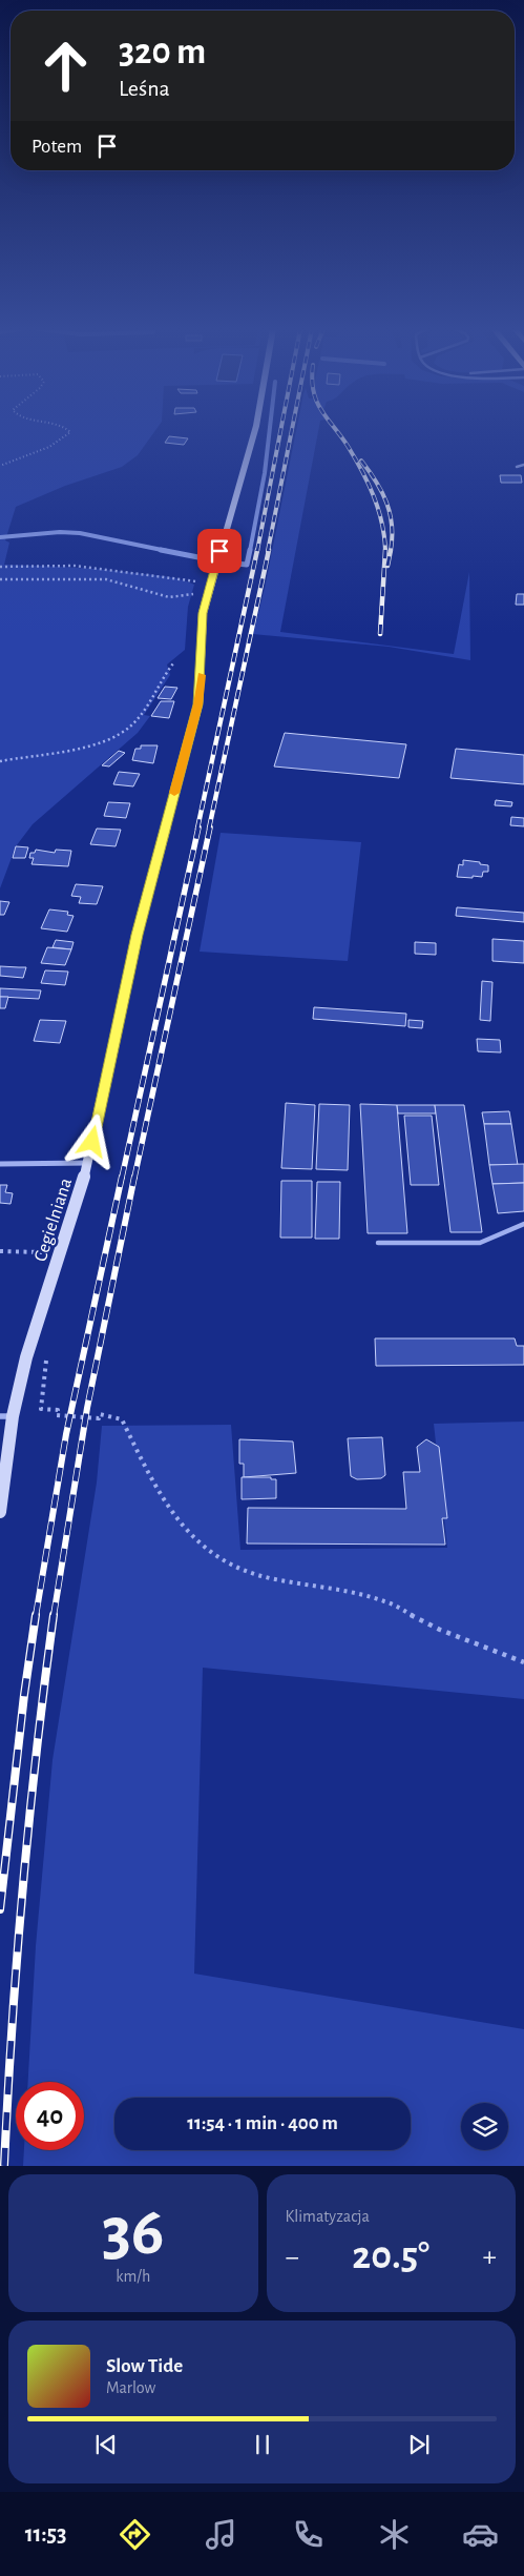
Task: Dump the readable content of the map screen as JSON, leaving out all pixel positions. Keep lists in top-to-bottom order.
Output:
{
  "streets": {
    "street": ["Cegielniana"]
  },
  "page": {
    "turn": ["320 m", "Leśna"],
    "then": "Potem",
    "limit": "40",
    "trip": "11:54 · 1 min · 400 m",
    "tile": [
      ["36", "km/h"],
      "Klimatyzacja"
    ],
    "heat": ["−", "20.5°", "+"],
    "song": ["Slow Tide", "Marlow"],
    "tabs": "11:53"
  }
}
